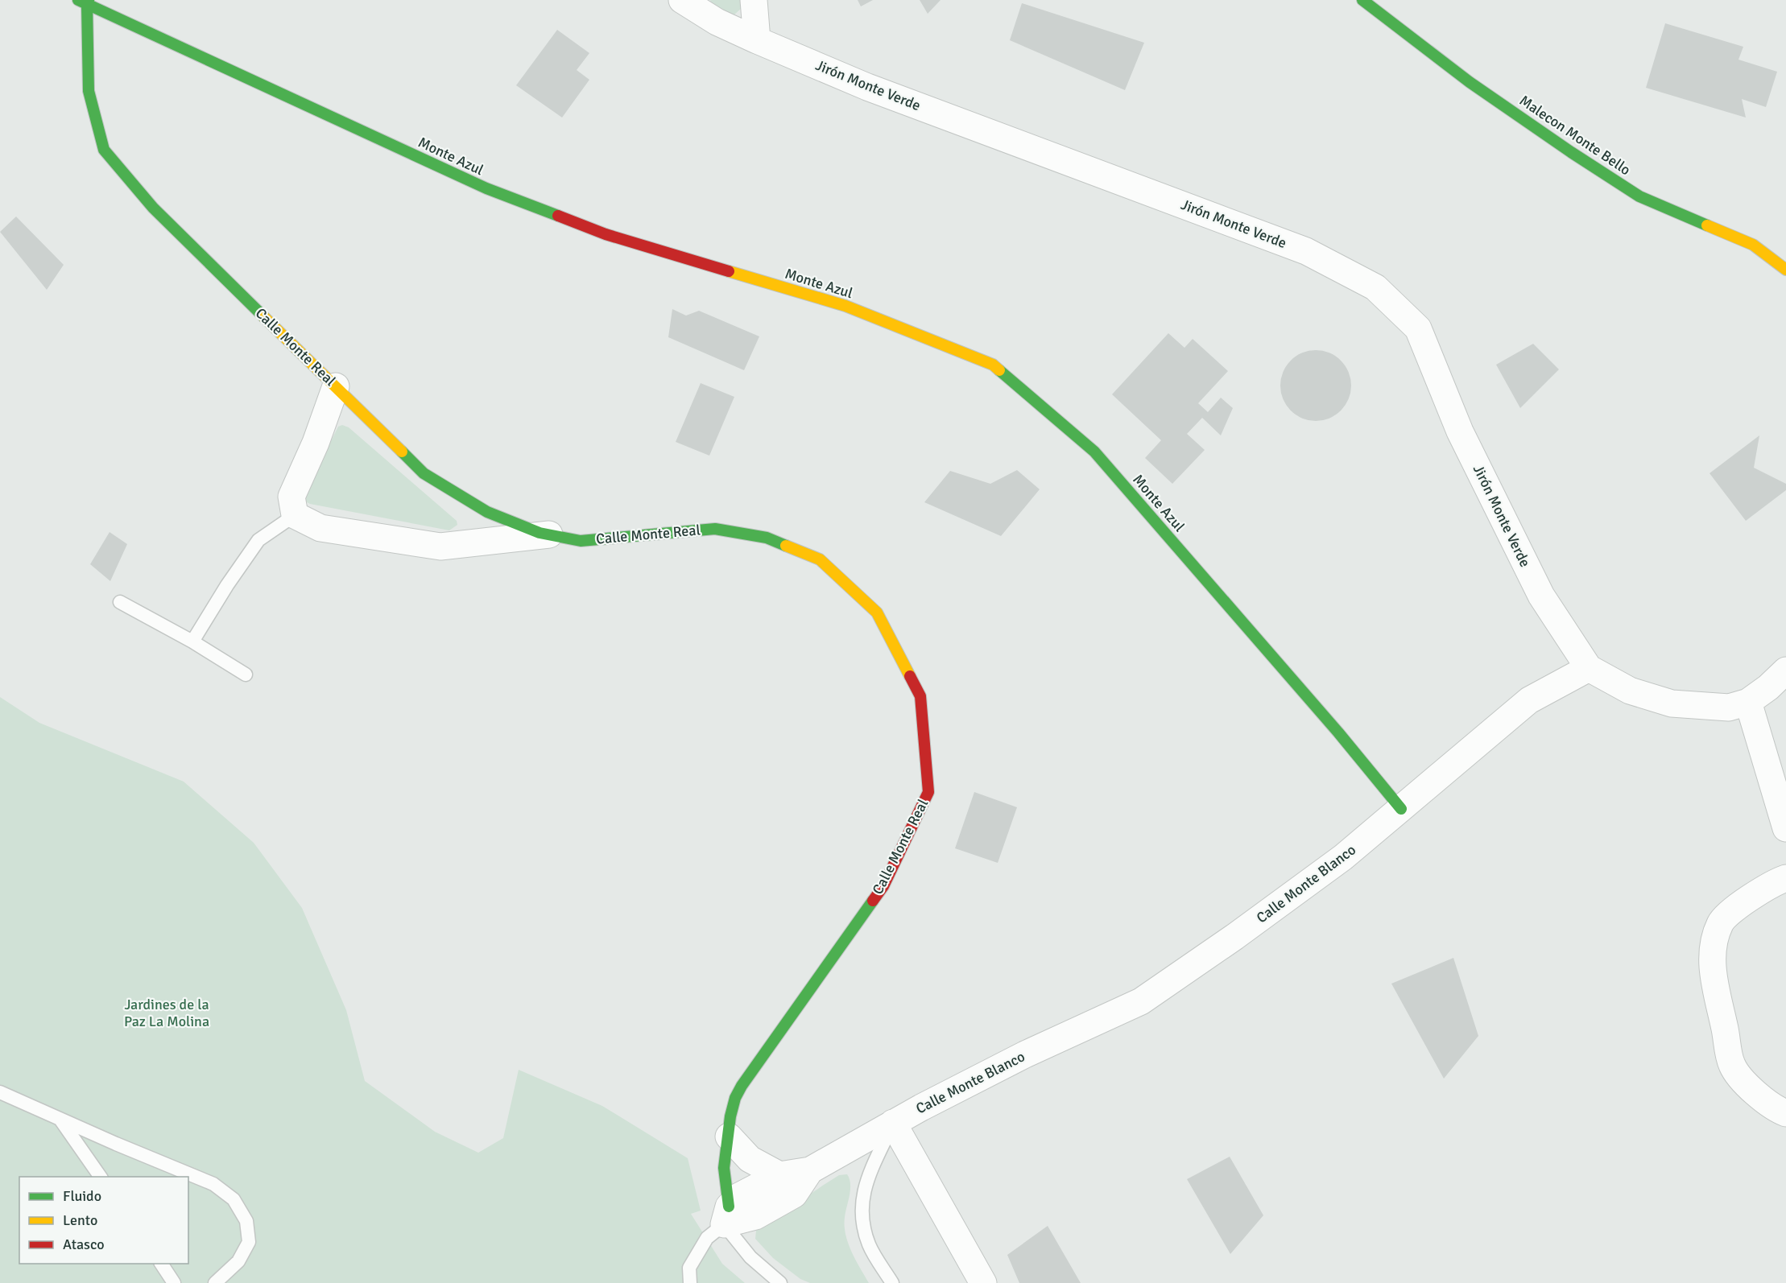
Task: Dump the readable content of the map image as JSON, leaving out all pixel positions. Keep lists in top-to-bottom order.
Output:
{
  "streets": {
    "street": [
      "Jirón Monte Verde",
      "Malecon Monte Bello",
      "Monte Azul",
      "Calle Monte Real",
      "Calle Monte Blanco"
    ]
  },
  "crossings": [
    ["Jirón Monte Verde", "Calle Monte Blanco"],
    ["Monte Azul", "Calle Monte Real"],
    ["Monte Azul", "Calle Monte Blanco"],
    ["Calle Monte Real", "Calle Monte Blanco"]
  ],
  "parks": ["Jardines de la Paz La Molina"],
  "legend": ["Fluido", "Lento", "Atasco"]
}
